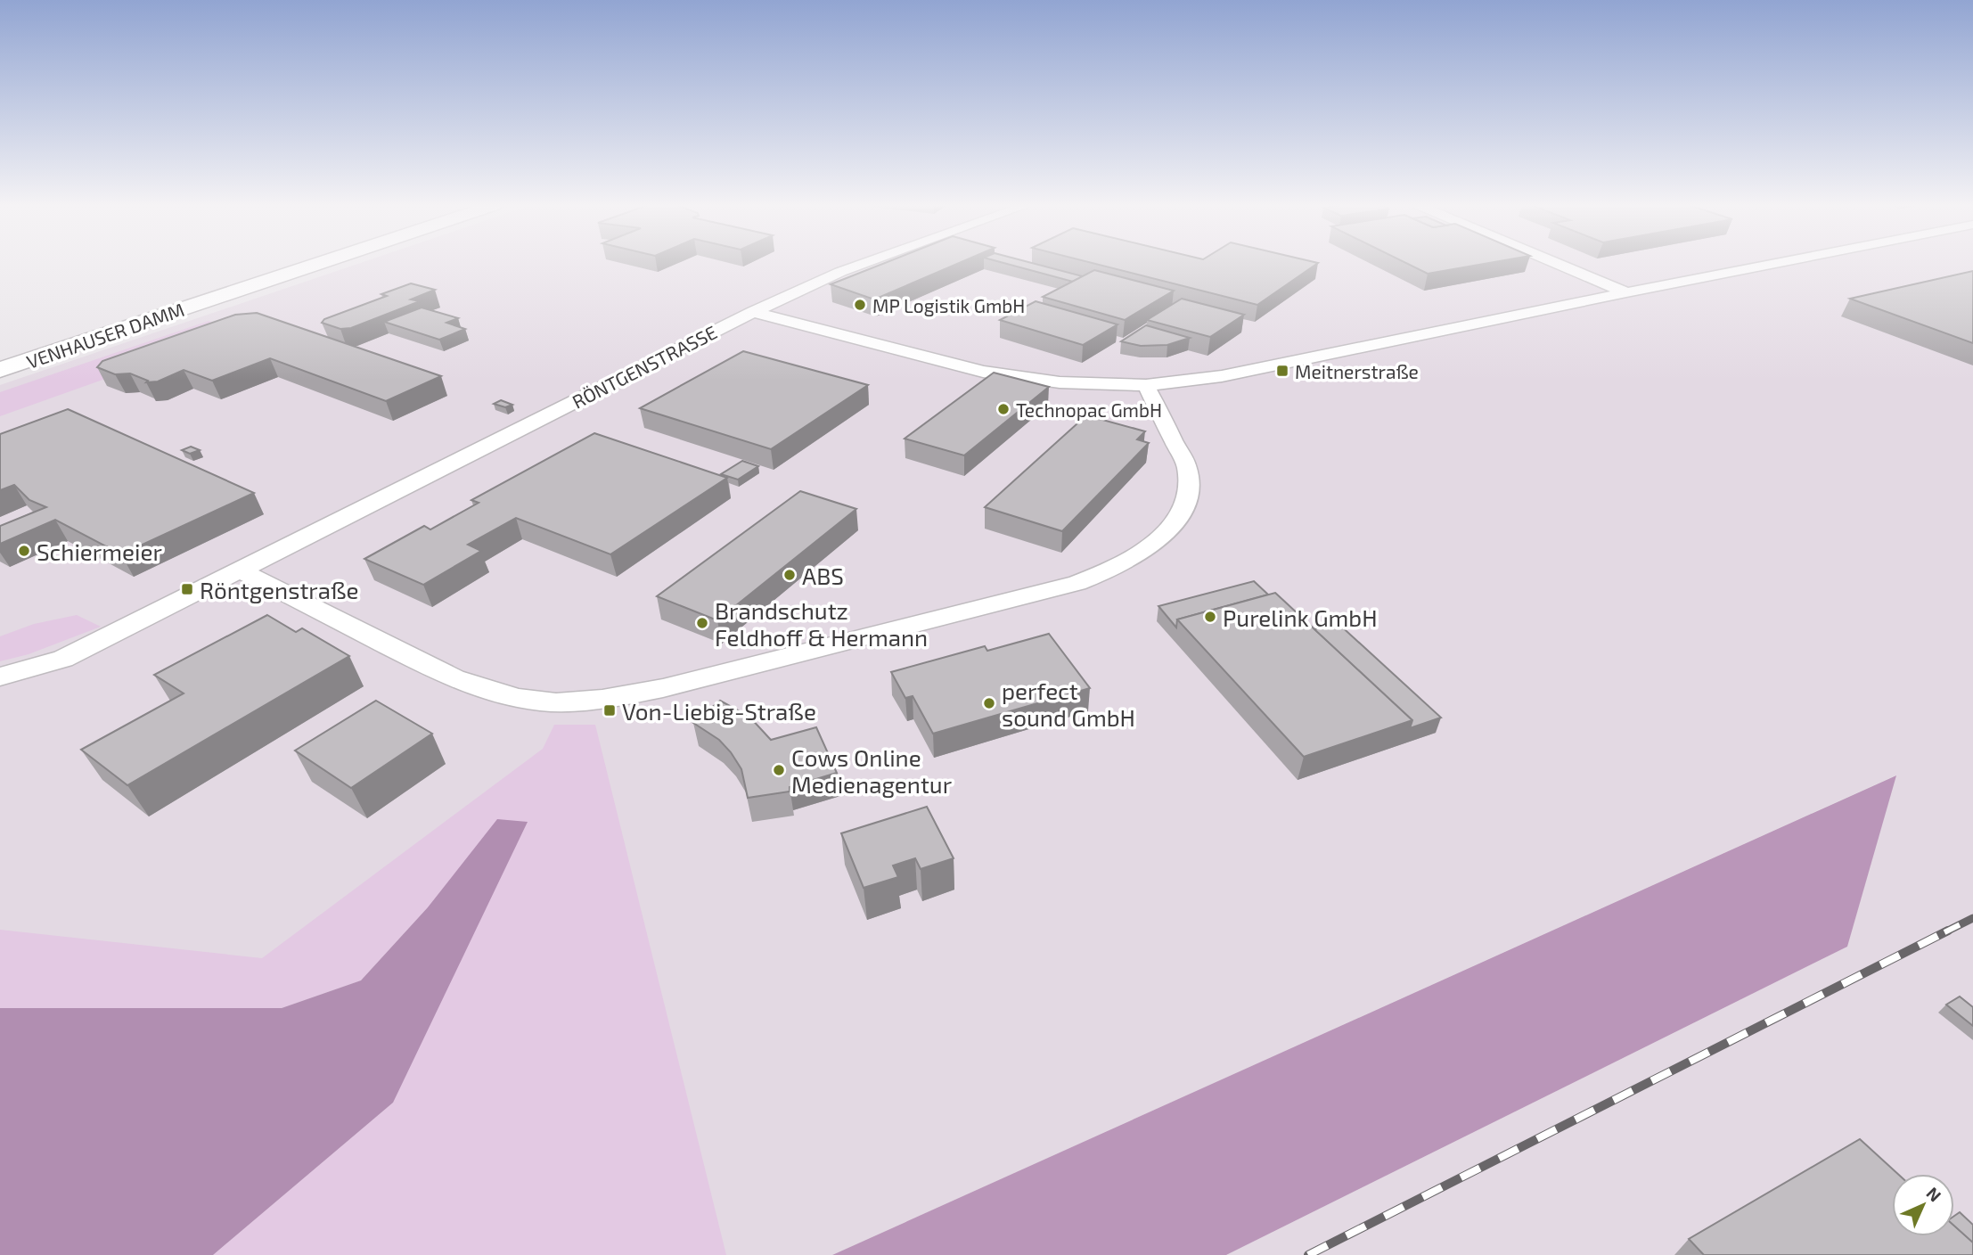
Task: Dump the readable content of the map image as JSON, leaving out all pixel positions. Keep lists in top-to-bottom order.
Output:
{
  "streets": {
    "main road": ["VENHAUSER DAMM"],
    "street": ["RÖNTGENSTRASSE"]
  },
  "places": {
    "other": [
      "MP Logistik GmbH",
      "Technopac GmbH",
      "Schiermeier",
      "ABS",
      "Purelink GmbH",
      "Brandschutz Feldhoff & Hermann",
      "perfect sound GmbH",
      "Cows Online Medienagentur"
    ],
    "transit": ["Meitnerstraße", "Röntgenstraße", "Von-Liebig-Straße"]
  },
  "north": "top right"
}
